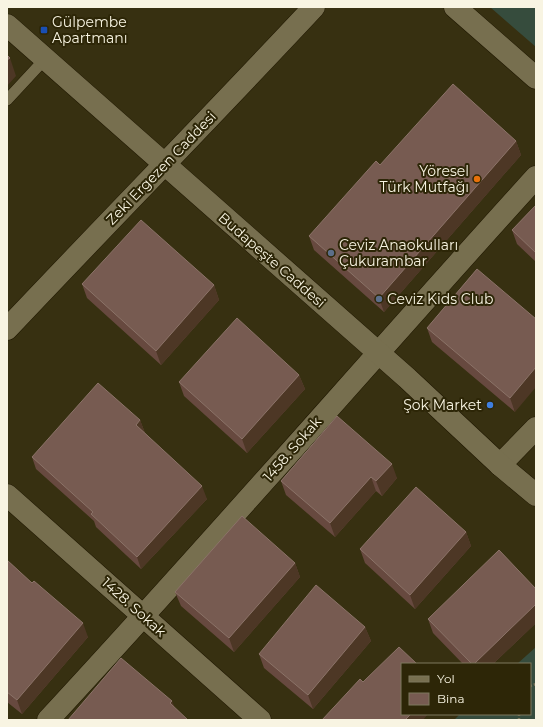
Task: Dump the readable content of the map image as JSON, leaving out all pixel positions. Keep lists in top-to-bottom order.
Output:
{
  "streets": {
    "street": [
      "Zeki Ergezen Caddesi",
      "Budapeşte Caddesi",
      "1458. Sokak",
      "1428. Sokak"
    ]
  },
  "crossings": [
    ["Zeki Ergezen Caddesi", "Budapeşte Caddesi"],
    ["Budapeşte Caddesi", "1458. Sokak"],
    ["1458. Sokak", "1428. Sokak"]
  ],
  "places": {
    "transit": ["Gülpembe Apartmanı"],
    "other": [
      "Yöresel Türk Mutfağı",
      "Ceviz Anaokulları Çukurambar",
      "Ceviz Kids Club",
      "Şok Market"
    ]
  },
  "legend": ["Yol", "Bina"]
}
